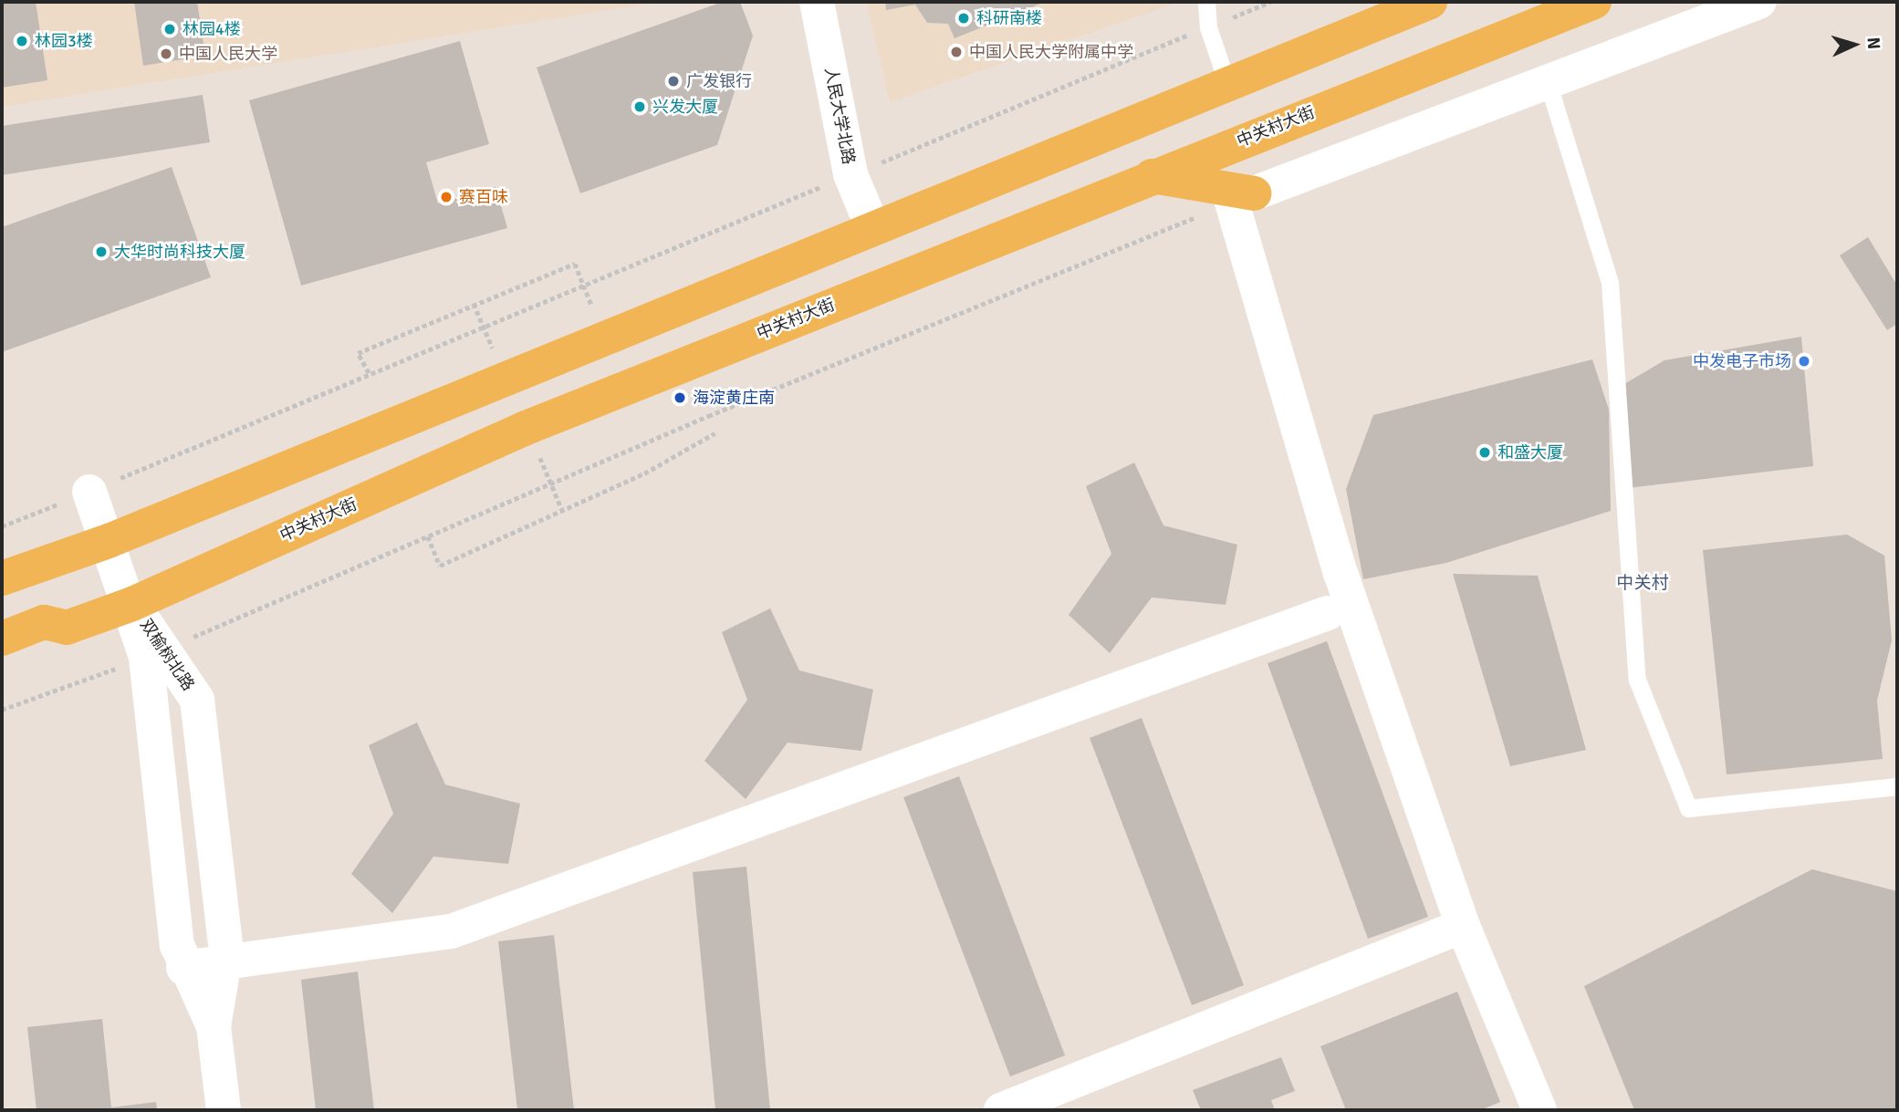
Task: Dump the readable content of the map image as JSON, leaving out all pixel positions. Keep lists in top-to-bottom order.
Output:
{
  "streets": {
    "main road": ["中关村大街"],
    "street": ["人民大学北路", "双榆树北路"]
  },
  "crossings": [
    ["中关村大街", "双榆树北路"]
  ],
  "districts": ["中关村"],
  "places": [
    "科研南楼",
    "林园4楼",
    "林园3楼",
    "中国人民大学附属中学",
    "中国人民大学",
    "广发银行",
    "兴发大厦",
    "赛百味",
    "大华时尚科技大厦",
    "中发电子市场",
    "海淀黄庄南",
    "和盛大厦"
  ],
  "north": "right"
}
